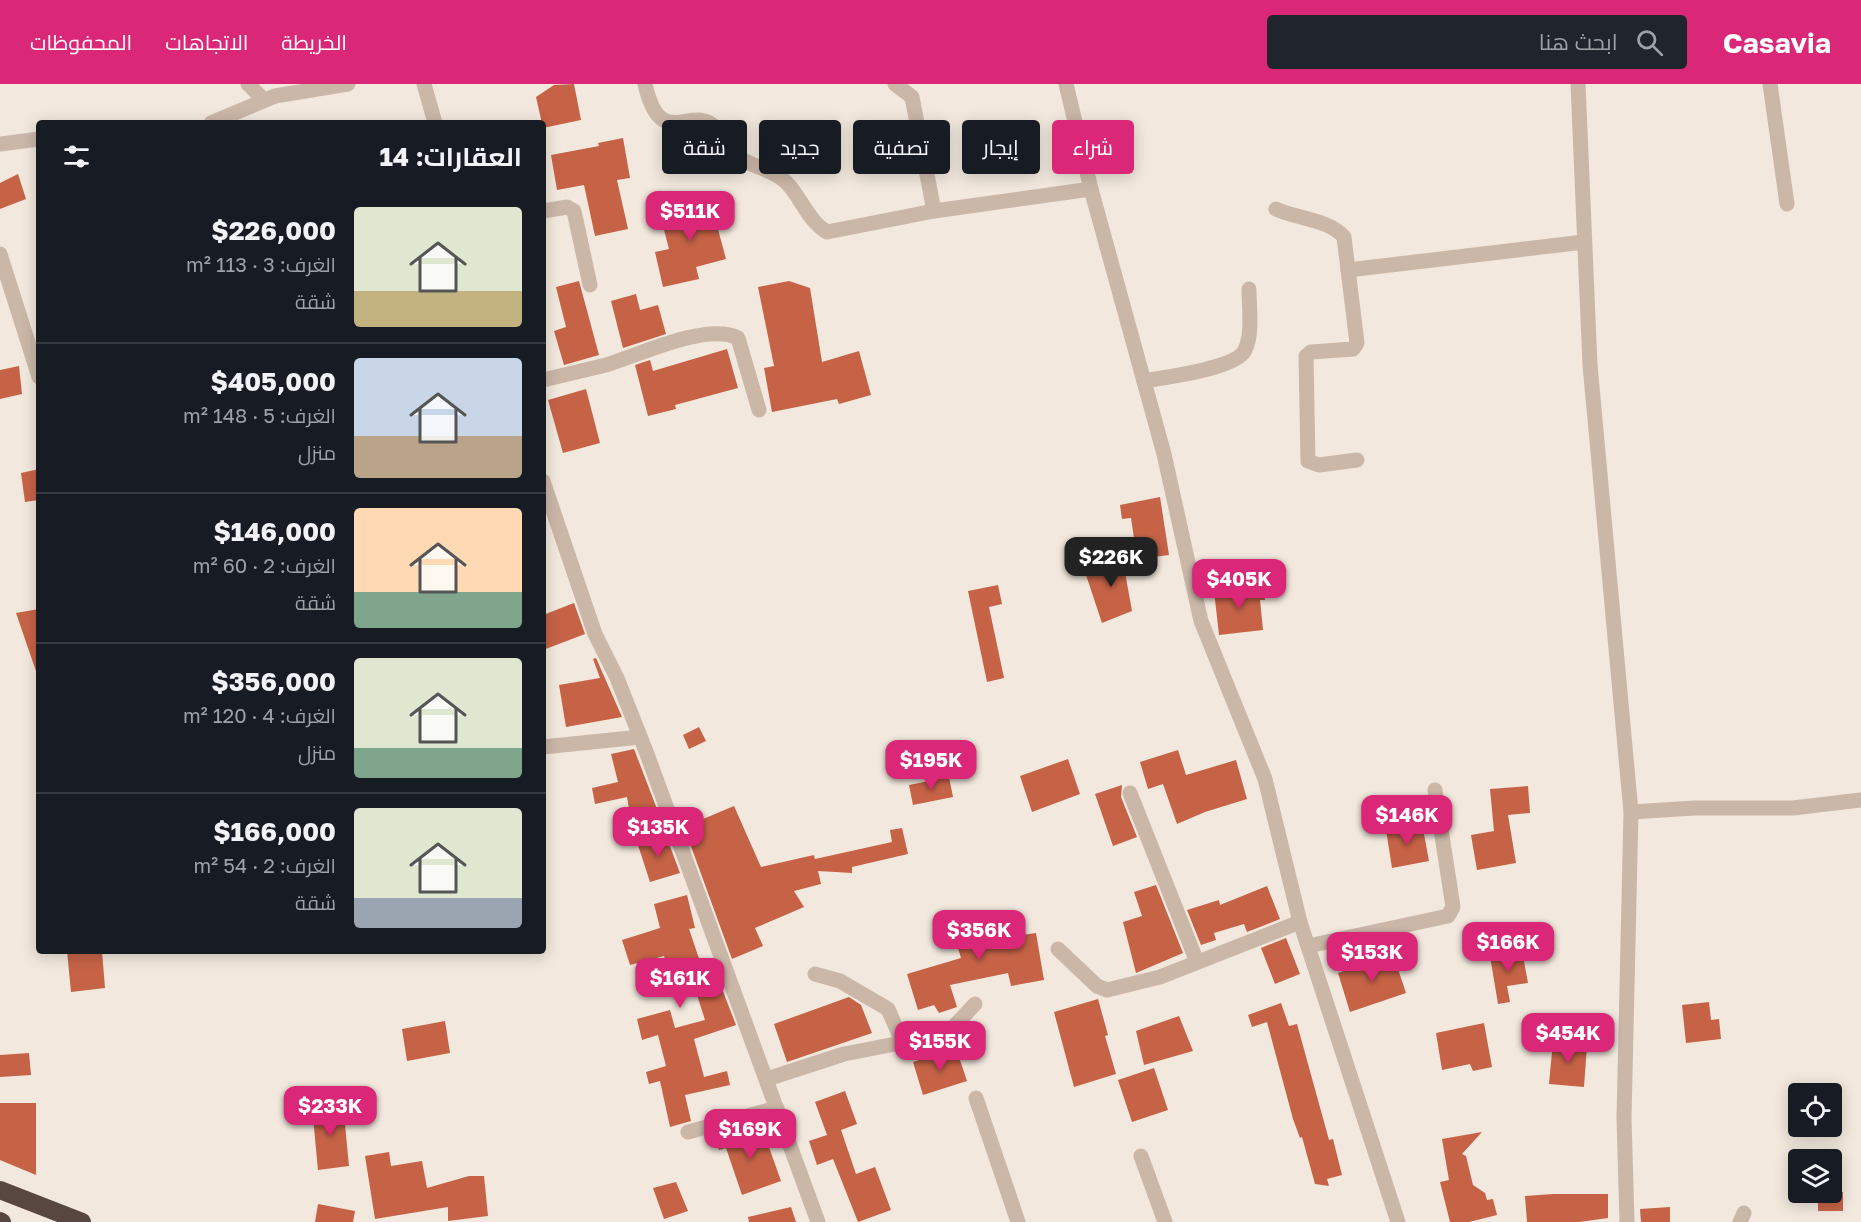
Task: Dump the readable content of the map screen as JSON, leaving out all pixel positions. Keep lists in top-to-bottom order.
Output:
{
  "page": {
    "header": "Casavia",
    "search": "ابحث هنا",
    "nav": ["الخريطة", "الاتجاهات", "المحفوظات"],
    "chip": [
      "شراء",
      "إيجار",
      "تصفية",
      "جديد",
      "شقة"
    ],
    "heading": "العقارات: 14",
    "price": [
      "$511K",
      "$226K",
      "$405K",
      "$195K",
      "$146K",
      "$135K",
      "$356K",
      "$166K",
      "$153K",
      "$161K",
      "$454K",
      "$155K",
      "$233K",
      "$169K"
    ],
    "list": [
      {
        "name": "$226,000",
        "note": "الغرف: 3 · 113 m² · شقة"
      },
      {
        "name": "$405,000",
        "note": "الغرف: 5 · 148 m² · منزل"
      },
      {
        "name": "$146,000",
        "note": "الغرف: 2 · 60 m² · شقة"
      },
      {
        "name": "$356,000",
        "note": "الغرف: 4 · 120 m² · منزل"
      },
      {
        "name": "$166,000",
        "note": "الغرف: 2 · 54 m² · شقة"
      }
    ]
  }
}
